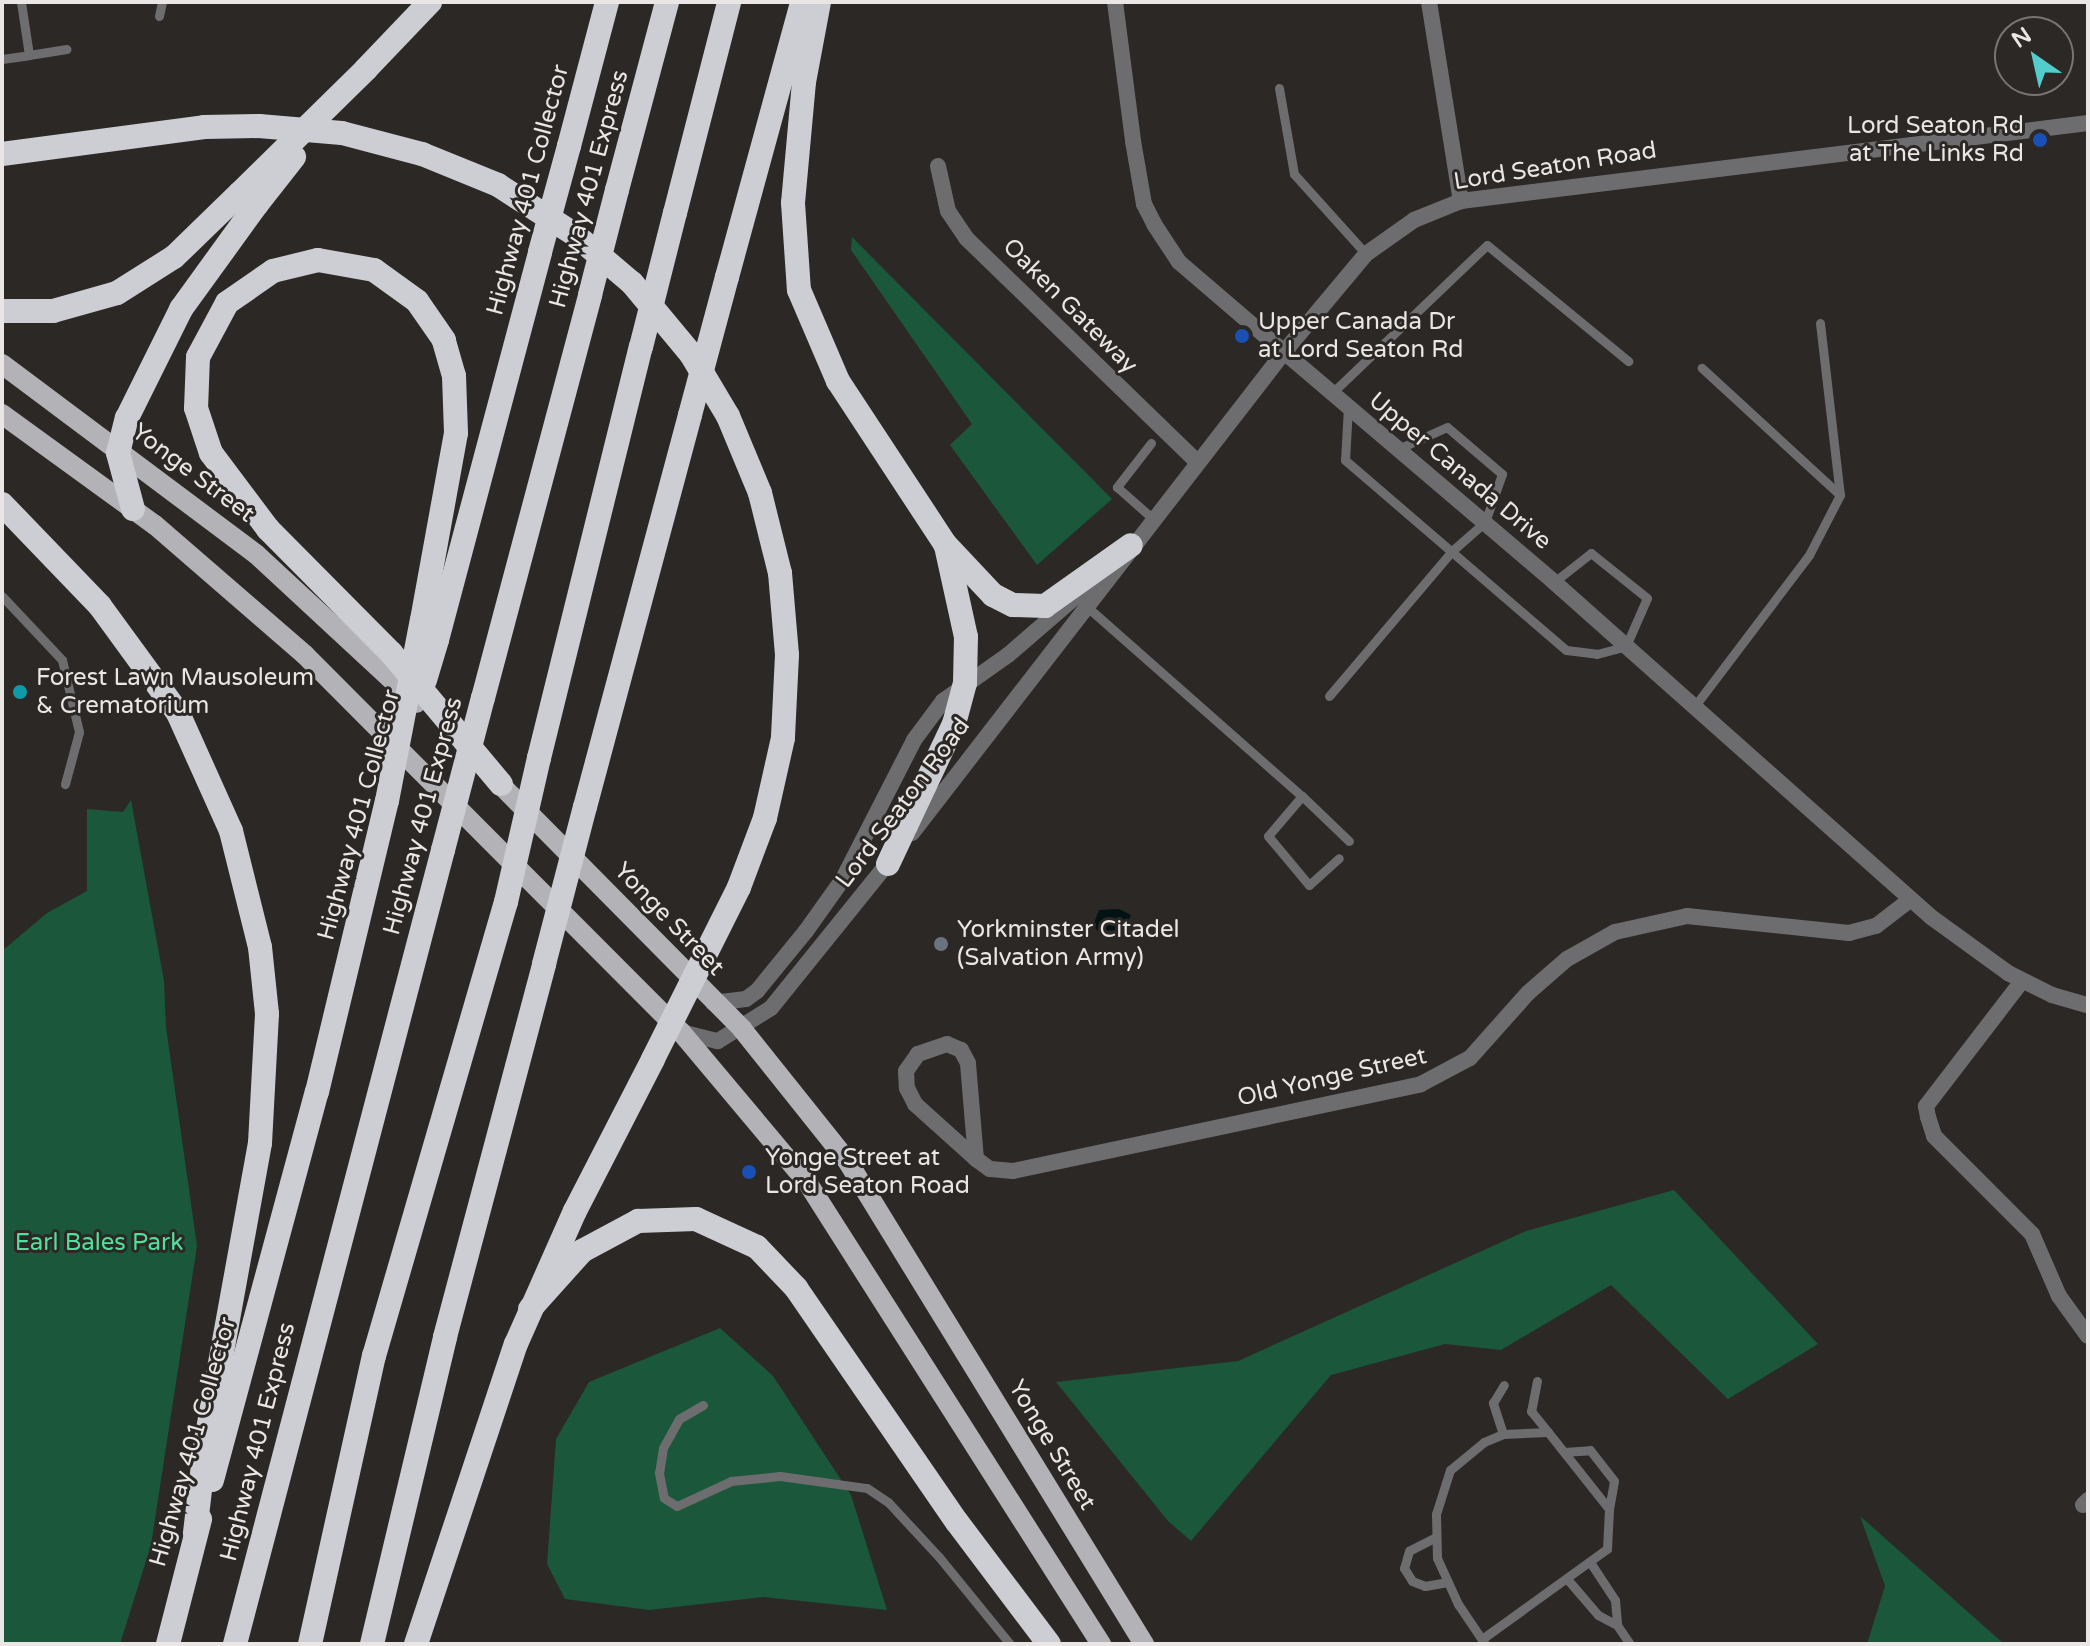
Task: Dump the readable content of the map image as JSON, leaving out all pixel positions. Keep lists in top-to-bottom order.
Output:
{
  "streets": {
    "highway": ["Highway 401 Express", "Highway 401 Collector"],
    "main road": ["Yonge Street"],
    "street": [
      "Lord Seaton Road",
      "Oaken Gateway",
      "Upper Canada Drive",
      "Old Yonge Street"
    ]
  },
  "crossings": [
    ["Lord Seaton Road", "Oaken Gateway"],
    ["Lord Seaton Road", "Upper Canada Drive"],
    ["Lord Seaton Road", "Yonge Street"],
    ["Upper Canada Drive", "Old Yonge Street"]
  ],
  "parks": ["Earl Bales Park"],
  "places": [
    "Lord Seaton Rd at The Links Rd",
    "Upper Canada Dr at Lord Seaton Rd",
    "Forest Lawn Mausoleum & Crematorium",
    "Yorkminster Citadel (Salvation Army)",
    "Yonge Street at Lord Seaton Road"
  ],
  "north": "top left"
}
